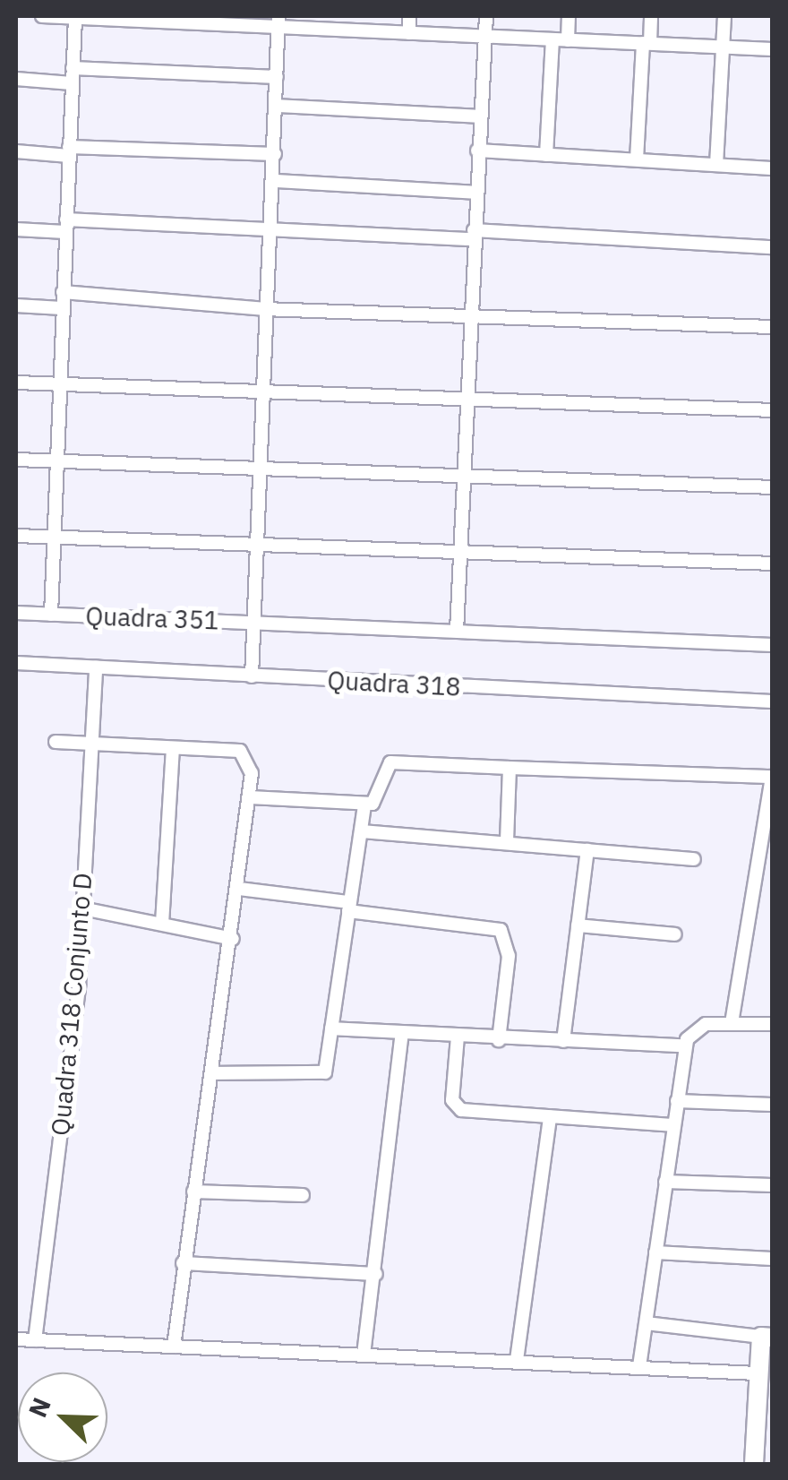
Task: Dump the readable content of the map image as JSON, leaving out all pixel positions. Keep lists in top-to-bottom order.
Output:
{
  "streets": {
    "street": ["Quadra 351", "Quadra 318", "Quadra 318 Conjunto D"]
  },
  "crossings": [
    ["Quadra 318", "Quadra 318 Conjunto D"]
  ],
  "north": "top left"
}
